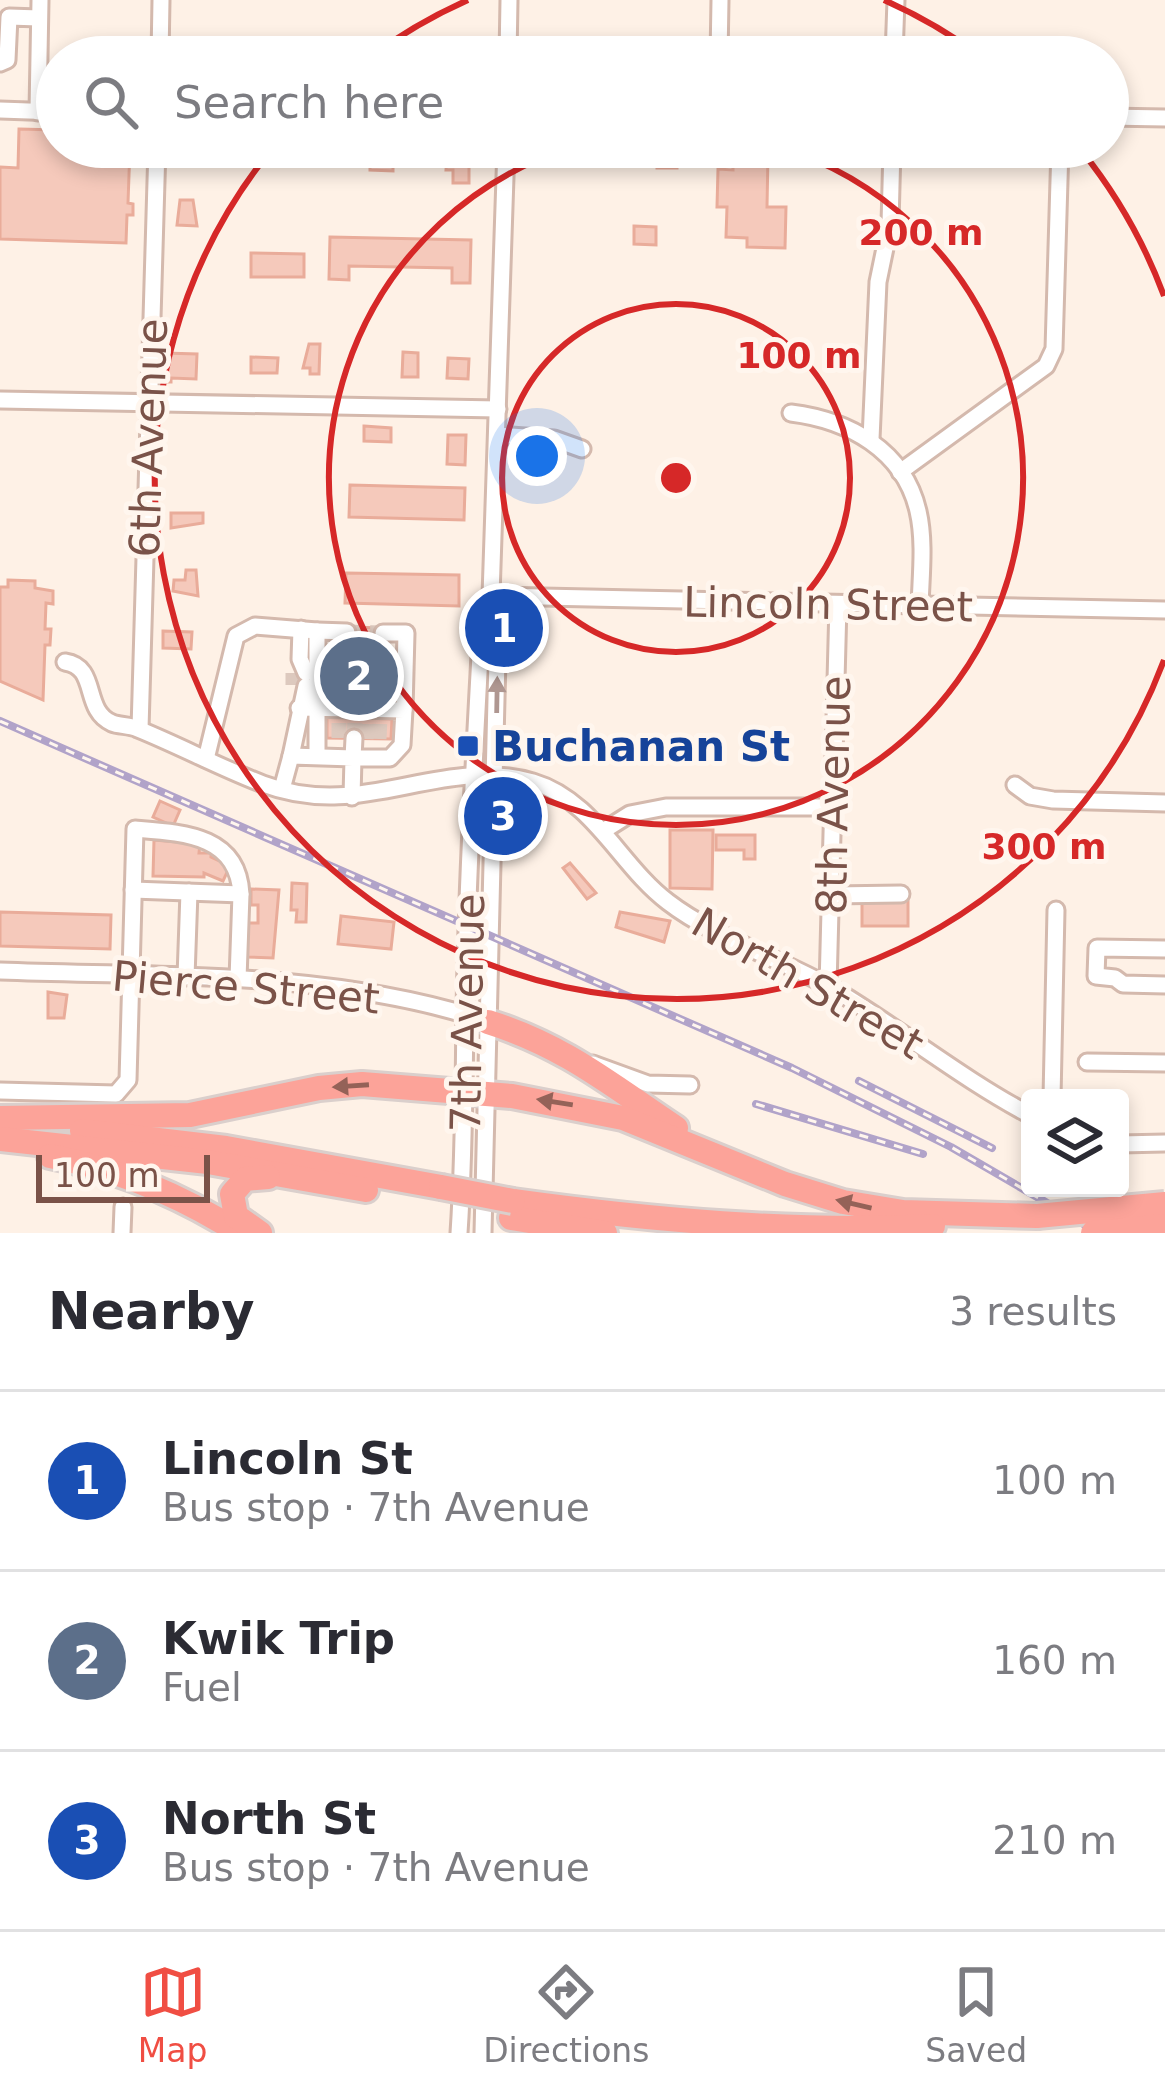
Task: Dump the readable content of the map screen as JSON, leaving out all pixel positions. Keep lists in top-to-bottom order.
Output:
{
  "streets": {
    "street": [
      "6th Avenue",
      "Lincoln Street",
      "8th Avenue",
      "North Street",
      "Pierce Street",
      "7th Avenue"
    ]
  },
  "crossings": [
    ["6th Avenue", "North Street"],
    ["Lincoln Street", "8th Avenue"],
    ["Lincoln Street", "7th Avenue"],
    ["8th Avenue", "North Street"],
    ["North Street", "7th Avenue"],
    ["Pierce Street", "7th Avenue"]
  ],
  "places": {
    "transit": ["Buchanan St"]
  },
  "scale_bar": "100 m",
  "page": {
    "search": "Search here",
    "pins": ["1", "2", "3"],
    "scale": "100 m",
    "heading": ["Nearby", "3 results"],
    "list": [
      {
        "mark": "1",
        "name": "Lincoln St",
        "note": "Bus stop · 7th Avenue",
        "value": "100 m"
      },
      {
        "mark": "2",
        "name": "Kwik Trip",
        "note": "Fuel",
        "value": "160 m"
      },
      {
        "mark": "3",
        "name": "North St",
        "note": "Bus stop · 7th Avenue",
        "value": "210 m"
      }
    ],
    "nav": ["Map", "Directions", "Saved"]
  },
  "rings": ["200 m", "100 m", "300 m"]
}
